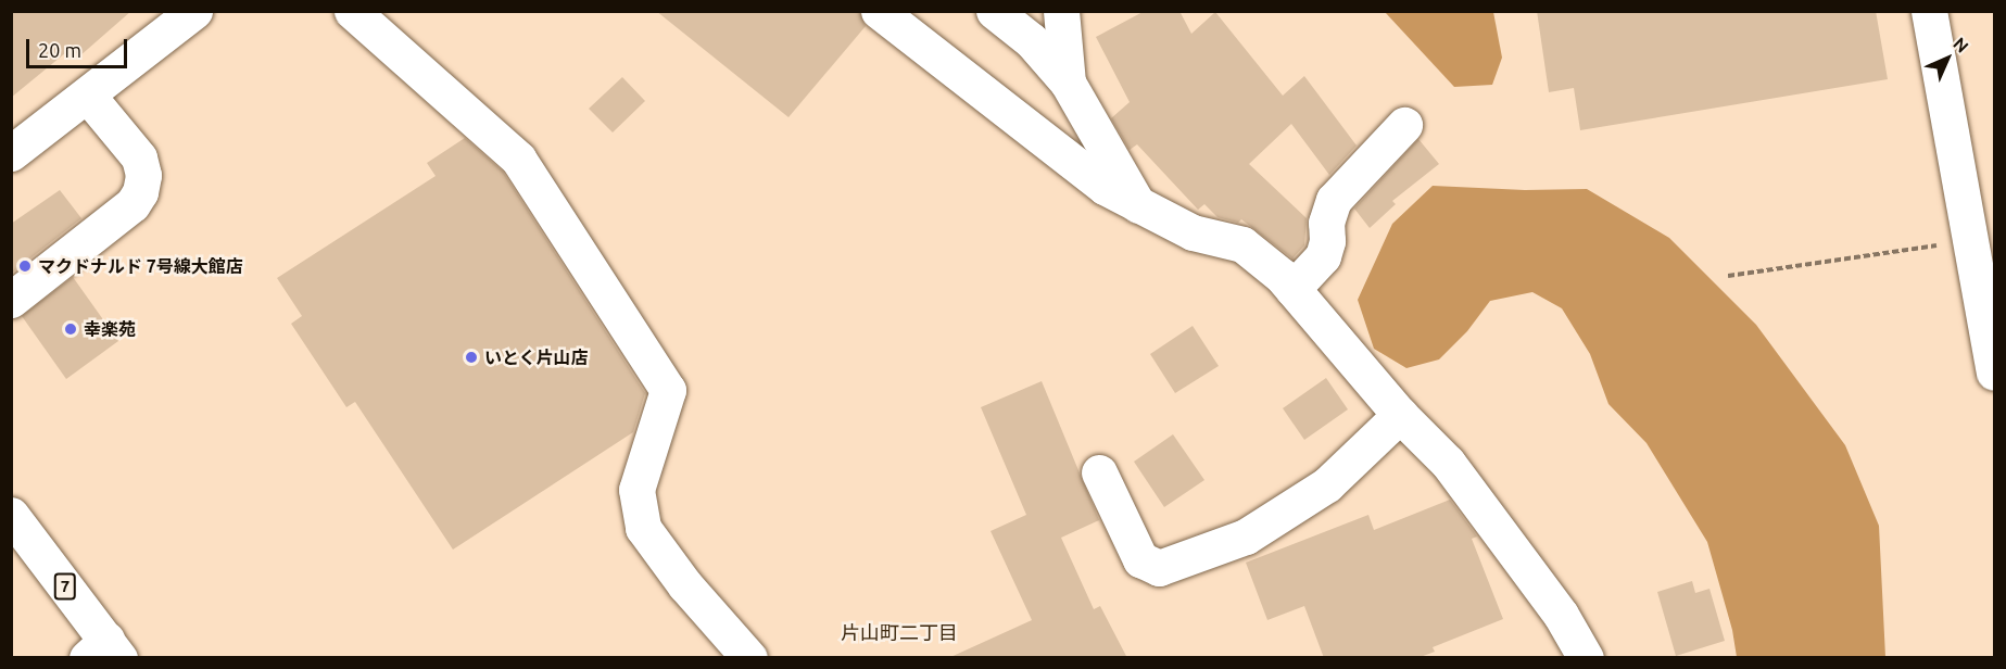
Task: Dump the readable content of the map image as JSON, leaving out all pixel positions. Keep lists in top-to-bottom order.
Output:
{
  "streets": {
    "main road": ["7"]
  },
  "districts": ["片山町二丁目"],
  "places": ["マクドナルド 7号線大館店", "幸楽苑", "いとく片山店"],
  "scale_bar": "20 m",
  "north": "top right"
}
